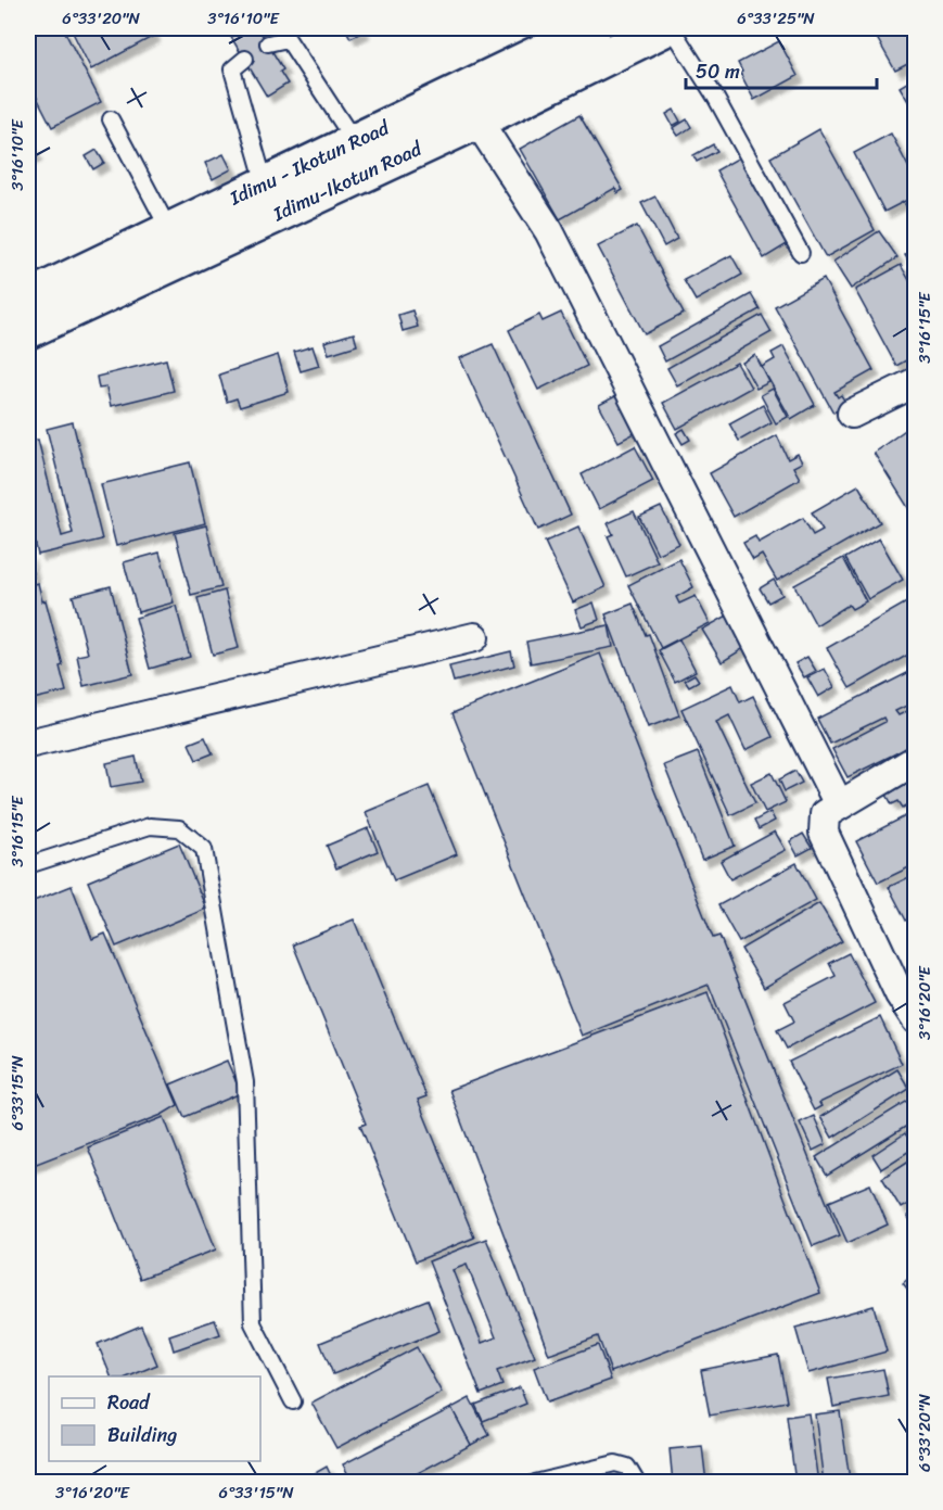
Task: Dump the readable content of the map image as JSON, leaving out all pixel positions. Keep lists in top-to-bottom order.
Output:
{
  "streets": {
    "main road": ["Idimu - Ikotun Road", "Idimu-Ikotun Road"]
  },
  "legend": ["Road", "Building"],
  "scale_bar": "50 m",
  "coordinates": [
    "6°33'20\"N",
    "3°16'10\"E",
    "6°33'25\"N",
    "3°16'15\"E",
    "3°16'20\"E",
    "6°33'15\"N"
  ]
}
